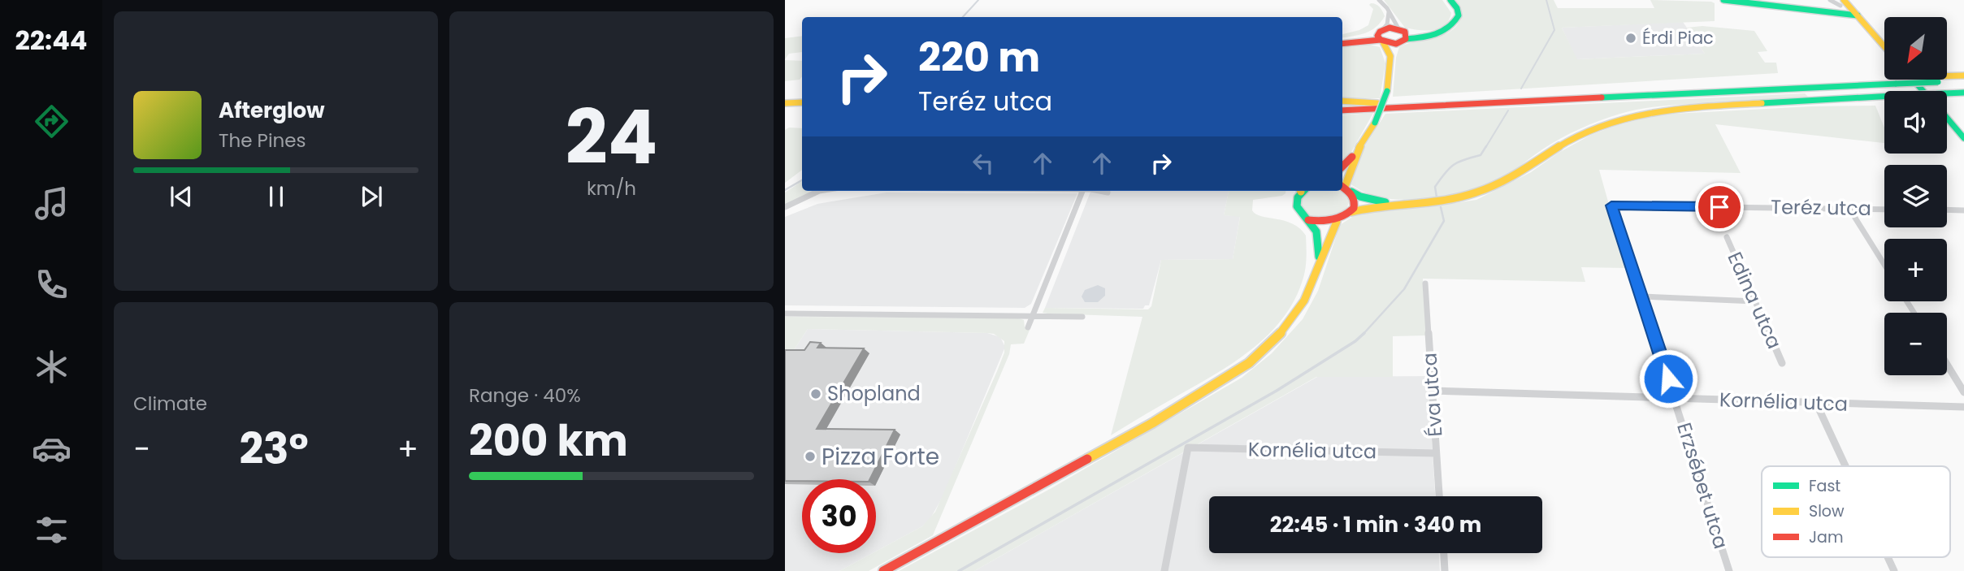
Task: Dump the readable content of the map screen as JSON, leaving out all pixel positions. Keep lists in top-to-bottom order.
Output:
{
  "streets": {
    "street": [
      "Teréz utca",
      "Edina utca",
      "Éva utca",
      "Kornélia utca",
      "Erzsébet utca"
    ]
  },
  "crossings": [
    ["Teréz utca", "Erzsébet utca"],
    ["Éva utca", "Kornélia utca"],
    ["Kornélia utca", "Erzsébet utca"]
  ],
  "places": ["Érdi Piac", "Shopland", "Pizza Forte"],
  "legend": ["Fast", "Slow", "Jam"],
  "north": "bottom left",
  "page": {
    "tabs": "22:44",
    "tile": [
      ["24", "km/h"],
      "Climate",
      ["Range · 40%", "200 km"]
    ],
    "map_buttons": ["+", "−"],
    "turn": ["220 m", "Teréz utca"],
    "song": ["Afterglow", "The Pines"],
    "heat": ["−", "23°", "+"],
    "limit": "30",
    "trip": "22:45 · 1 min · 340 m"
  }
}
